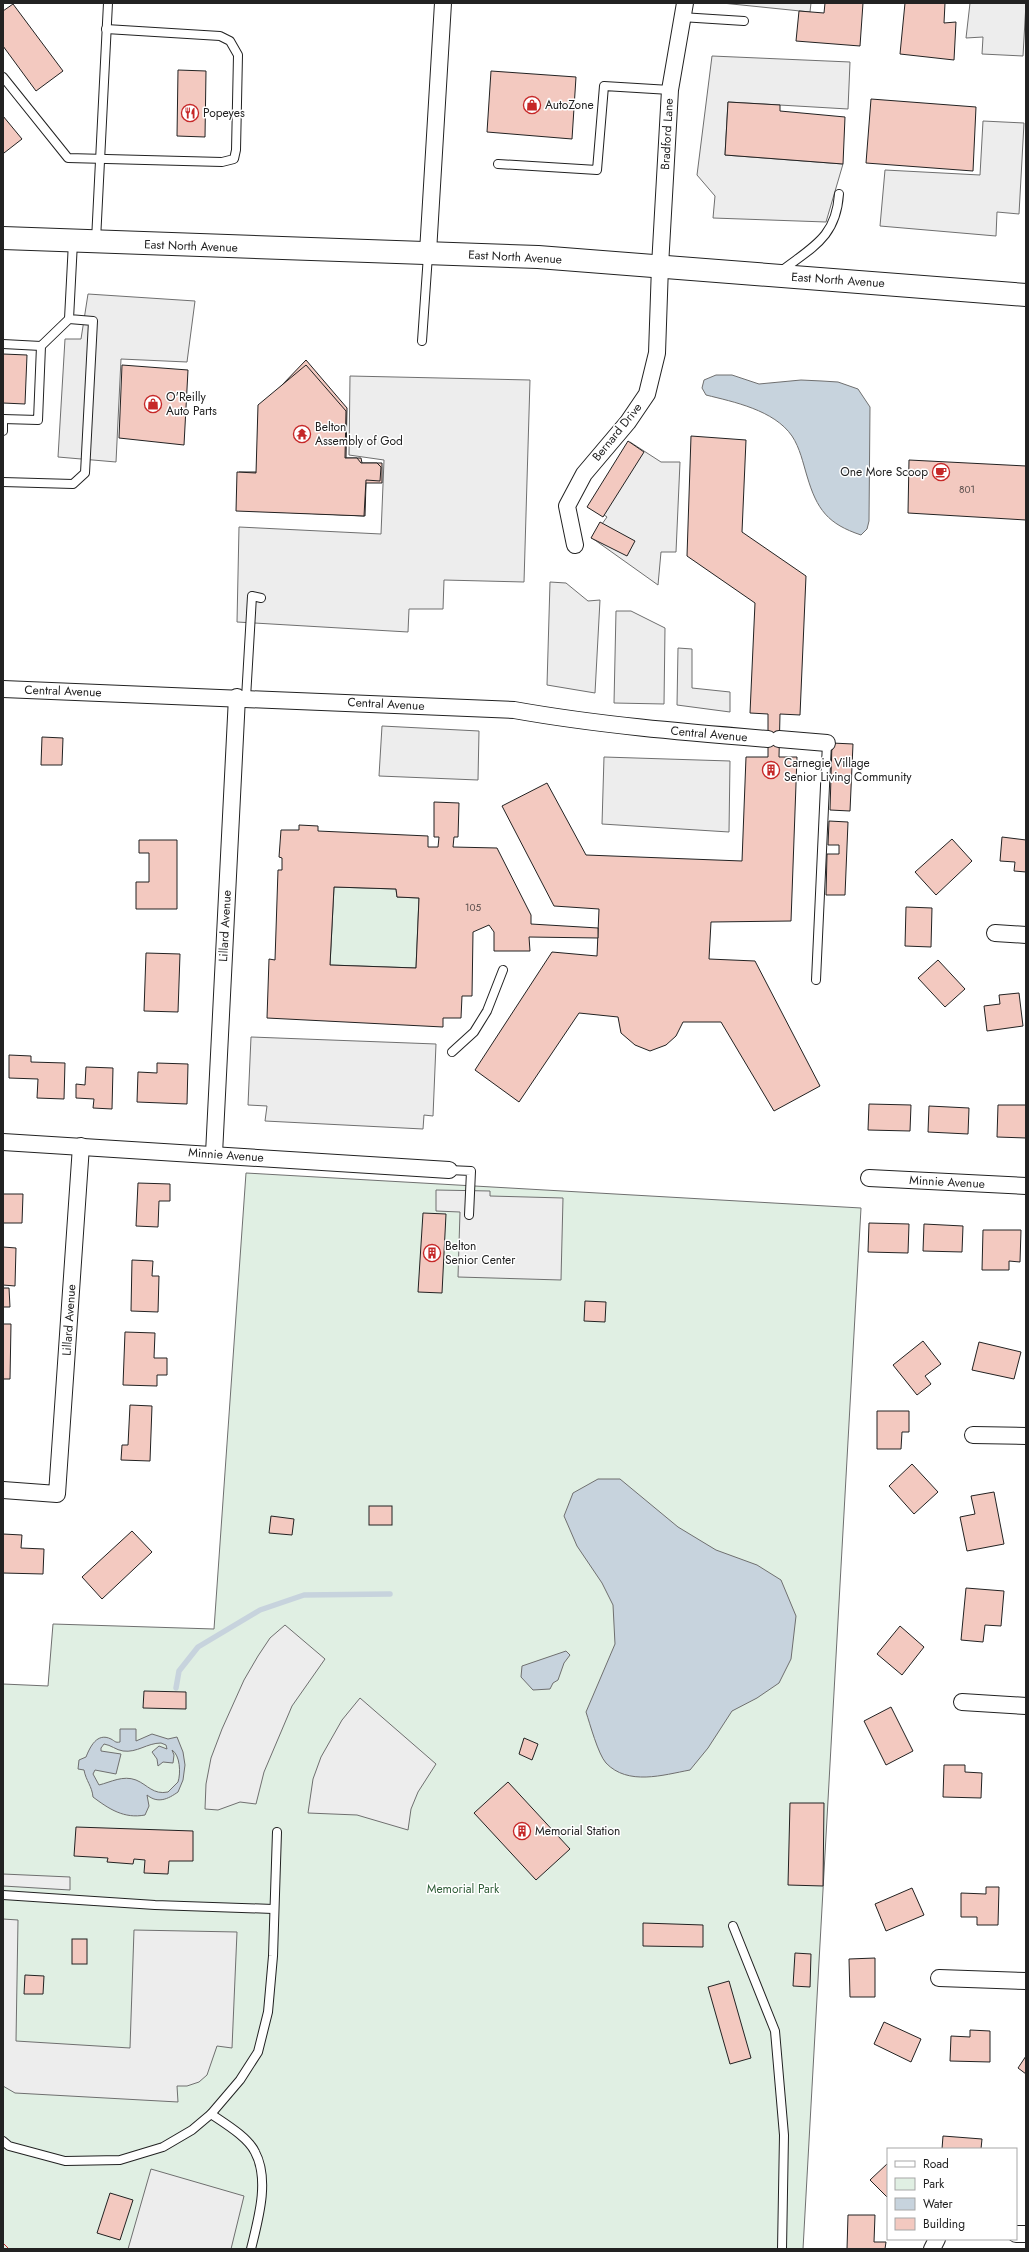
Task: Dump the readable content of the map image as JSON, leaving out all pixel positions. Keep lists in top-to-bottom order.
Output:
{
  "streets": {
    "main road": ["East North Avenue"],
    "street": [
      "Bradford Lane",
      "Bernard Drive",
      "Central Avenue",
      "Lillard Avenue",
      "Minnie Avenue"
    ]
  },
  "crossings": [
    ["Bradford Lane", "East North Avenue"],
    ["Bradford Lane", "Bernard Drive"],
    ["East North Avenue", "Bernard Drive"],
    ["Central Avenue", "Lillard Avenue"],
    ["Lillard Avenue", "Minnie Avenue"]
  ],
  "parks": ["Memorial Park"],
  "places": {
    "shop": ["AutoZone", "O'Reilly Auto Parts"],
    "restaurant": ["Popeyes"],
    "temple": ["Belton Assembly of God"],
    "cafe": ["One More Scoop"],
    "building": ["Carnegie Village Senior Living Community", "Belton Senior Center", "Memorial Station"]
  },
  "house_numbers": ["801", "105"],
  "legend": [
    "Road",
    "Park",
    "Water",
    "Building"
  ]
}
